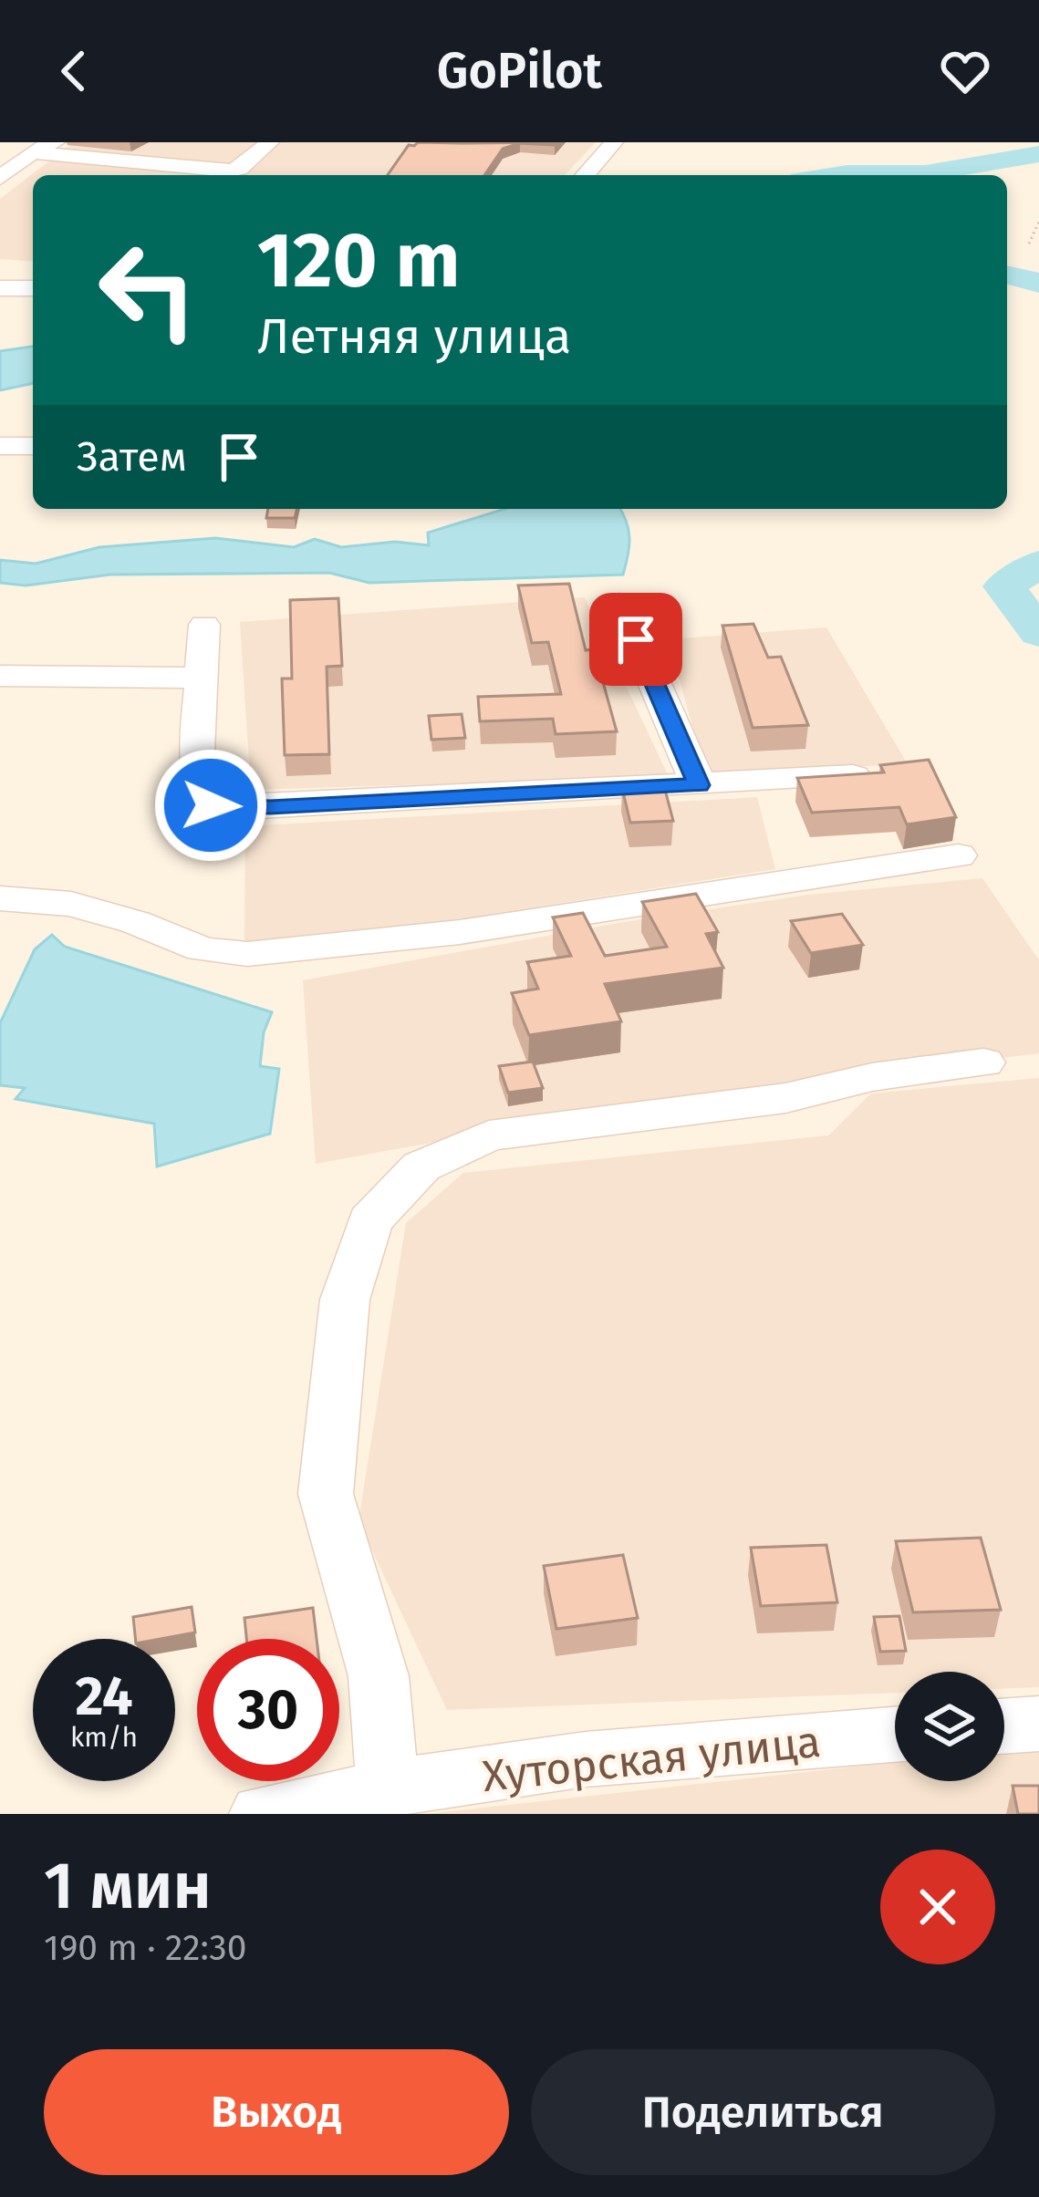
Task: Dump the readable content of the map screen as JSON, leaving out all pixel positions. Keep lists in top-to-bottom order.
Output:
{
  "streets": {
    "street": ["Хуторская улица"]
  },
  "page": {
    "header": "GoPilot",
    "turn": ["120 m", "Летняя улица"],
    "then": "Затем",
    "speed": "24 km/h",
    "limit": "30",
    "heading": ["1 мин", "190 m · 22:30"],
    "buttons": ["Выход", "Поделиться"]
  }
}
